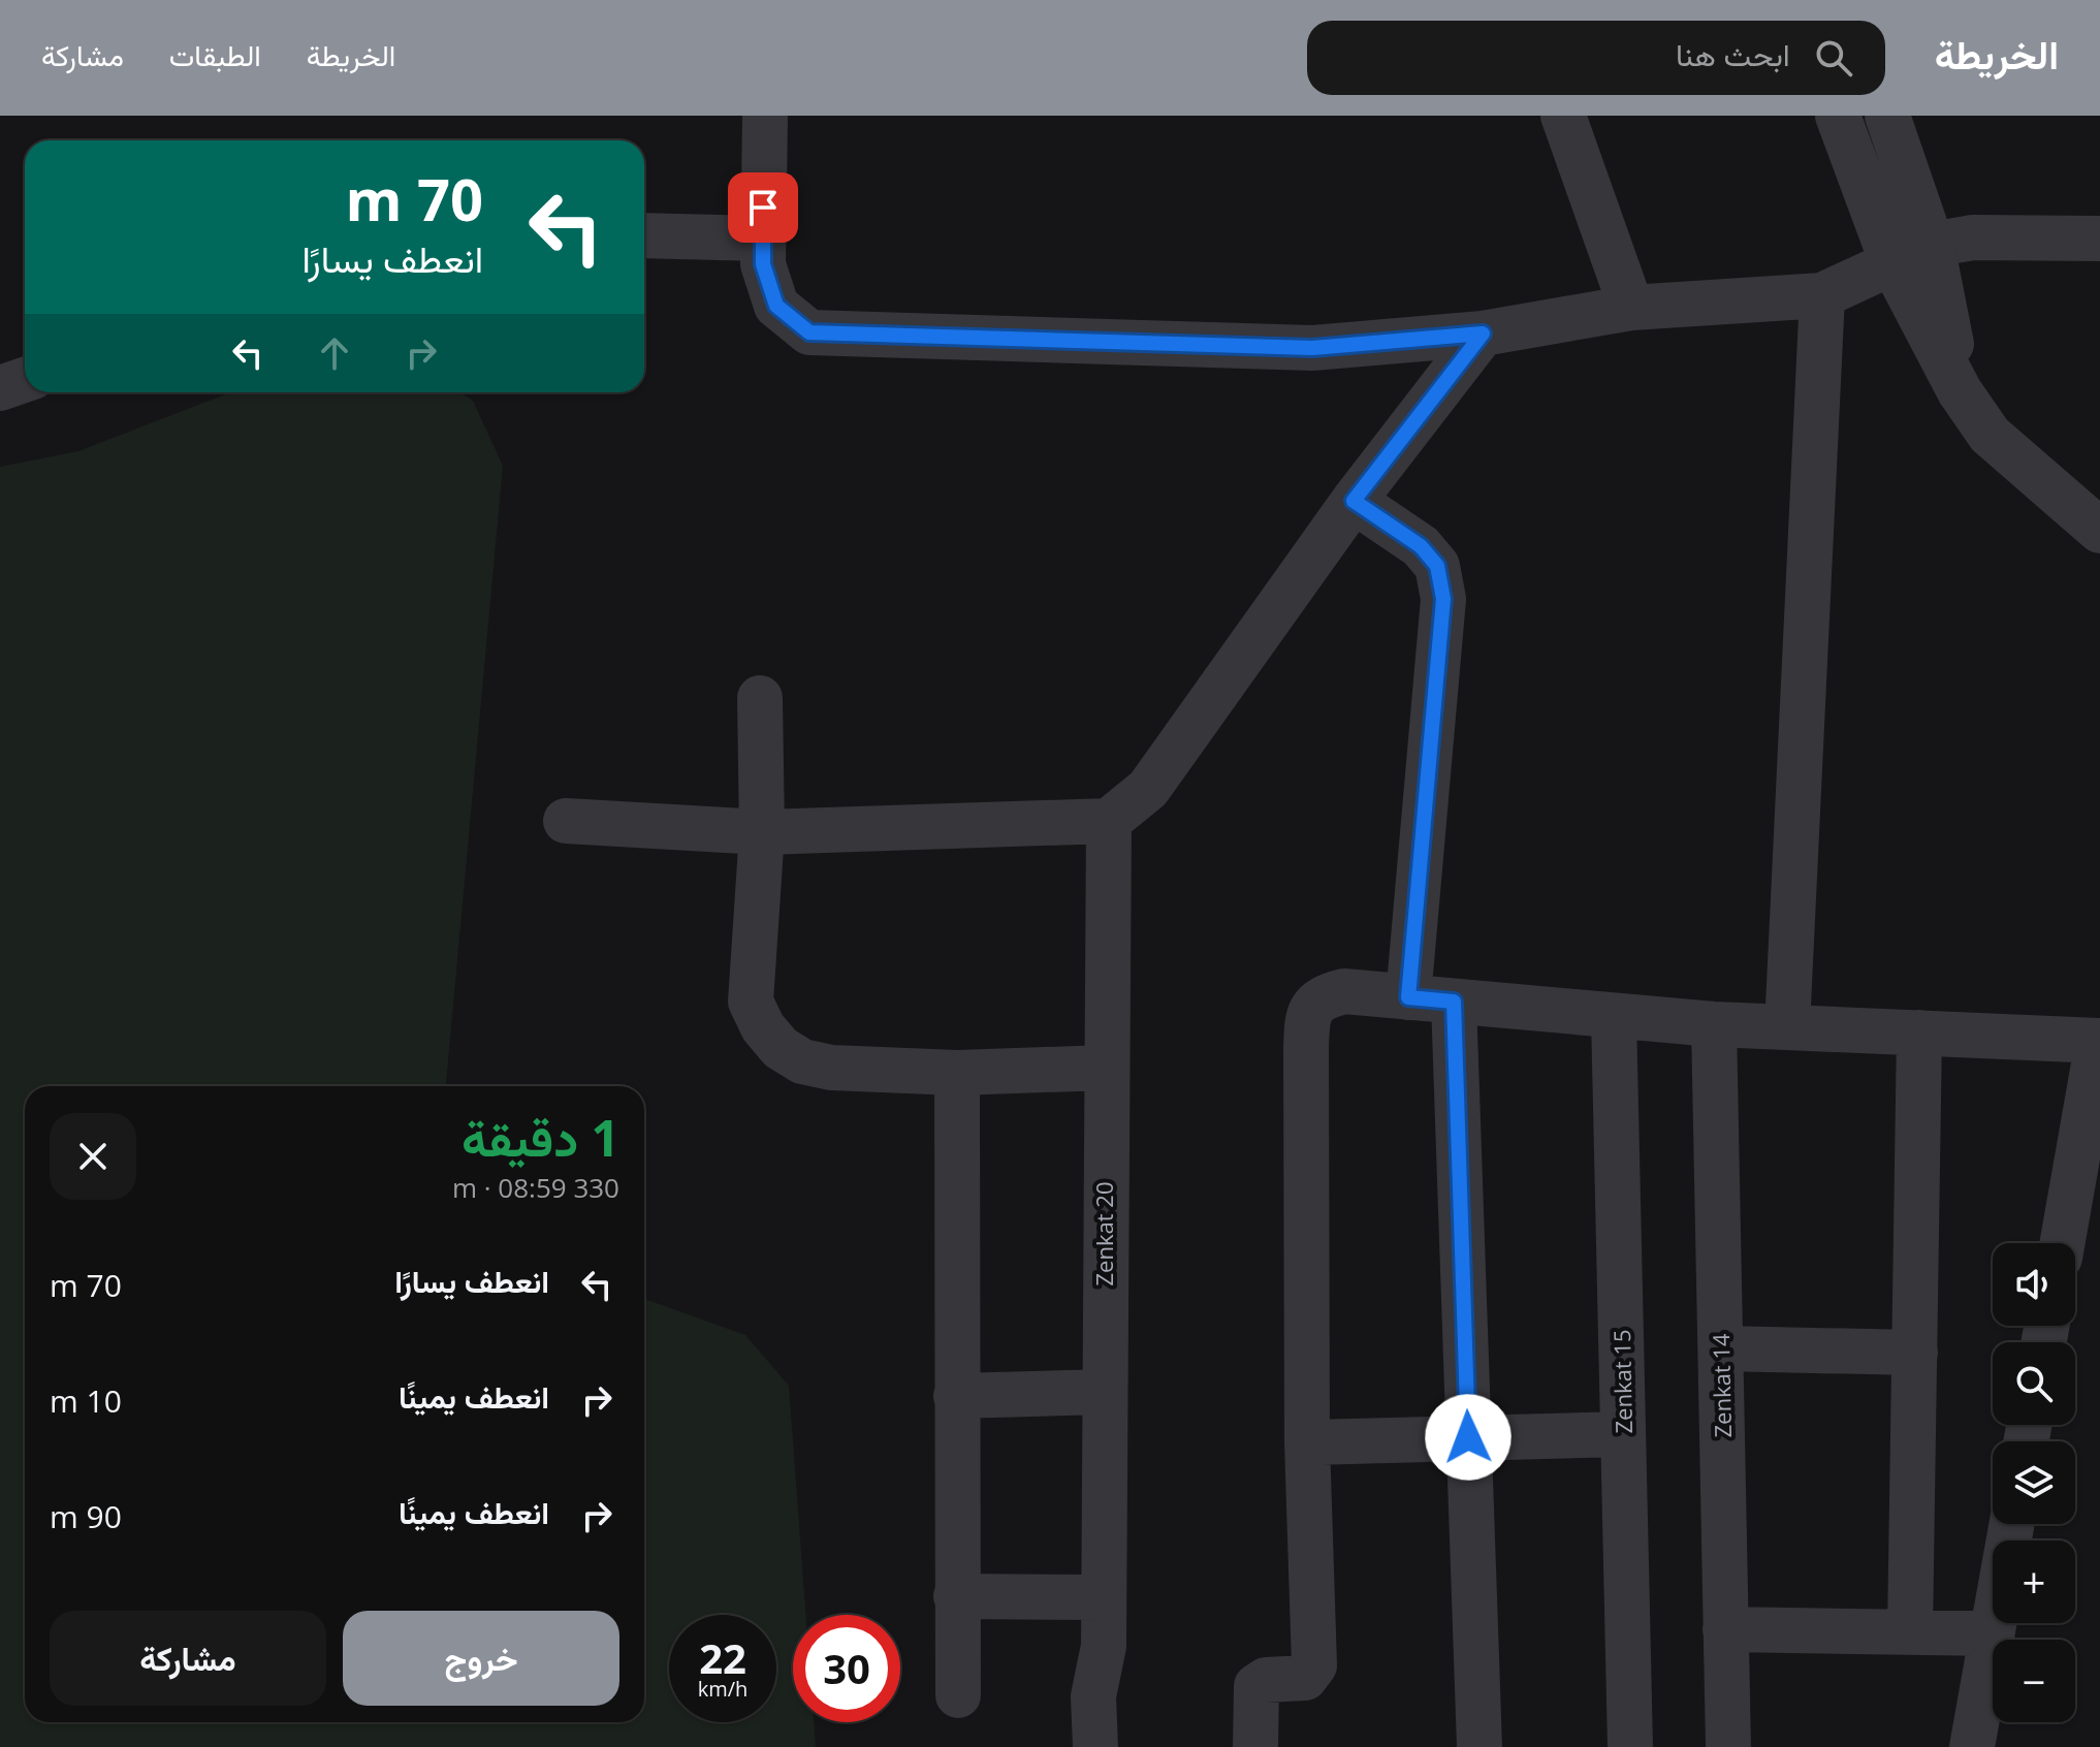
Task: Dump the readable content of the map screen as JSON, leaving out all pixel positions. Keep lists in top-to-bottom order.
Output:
{
  "streets": {
    "street": ["Zenkat 20", "Zenkat 15", "Zenkat 14"]
  },
  "page": {
    "header": "الخريطة",
    "search": "ابحث هنا",
    "nav": ["الخريطة", "الطبقات", "مشاركة"],
    "turn": ["70 m", "انعطف يسارًا"],
    "heading": ["1 دقيقة", "330 m · 08:59"],
    "list": [
      {
        "name": "انعطف يسارًا",
        "value": "70 m"
      },
      {
        "name": "انعطف يمينًا",
        "value": "10 m"
      },
      {
        "name": "انعطف يمينًا",
        "value": "90 m"
      }
    ],
    "map_buttons": ["+", "−"],
    "buttons": ["خروج", "مشاركة"],
    "speed": "22 km/h",
    "limit": "30"
  }
}
